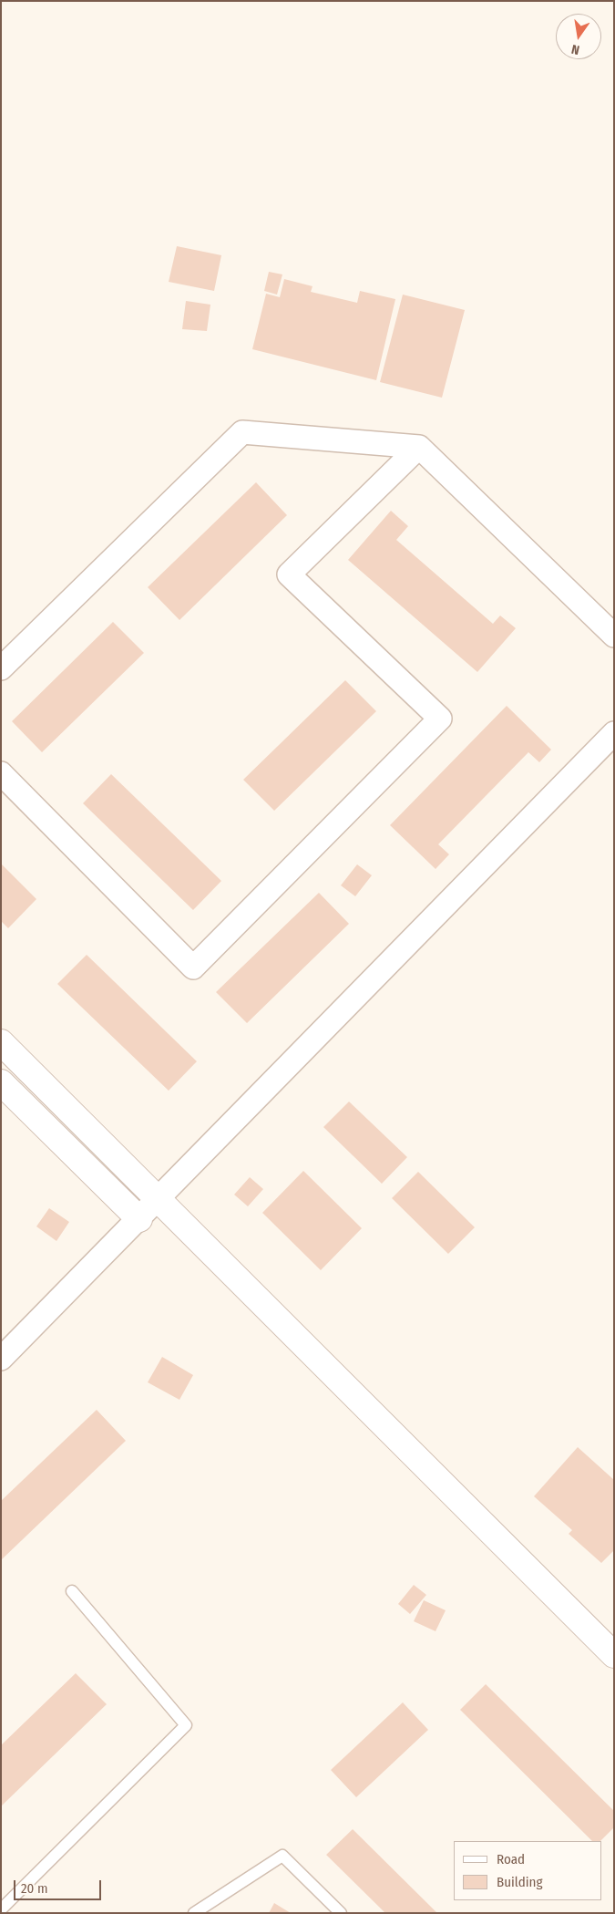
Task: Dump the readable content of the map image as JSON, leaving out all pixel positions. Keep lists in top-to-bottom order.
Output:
{
  "legend": ["Road", "Building"],
  "scale_bar": "20 m",
  "north": "bottom"
}
